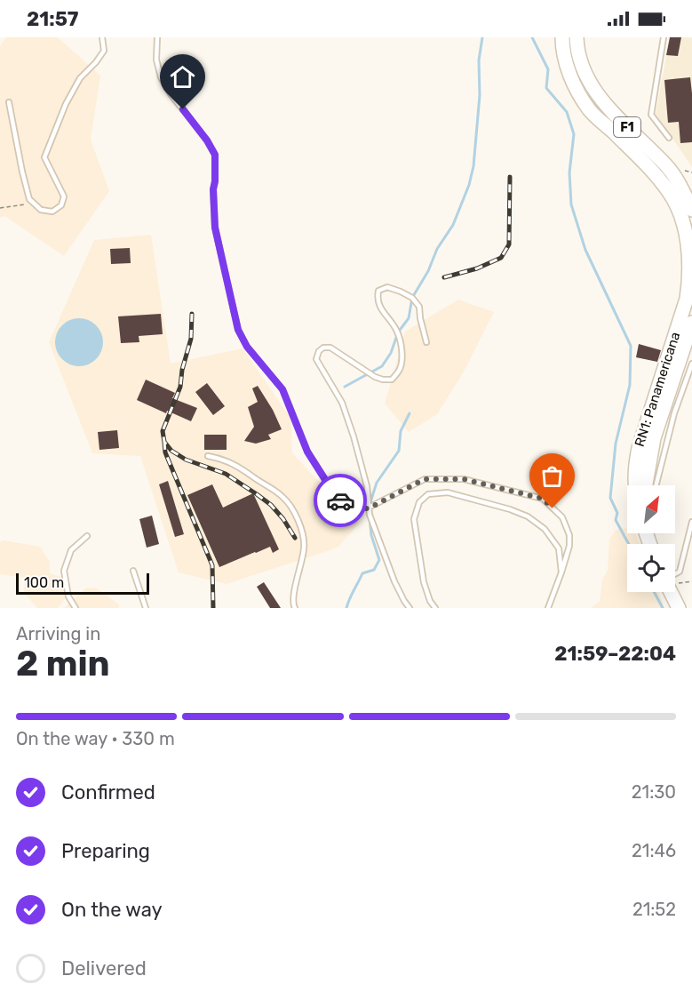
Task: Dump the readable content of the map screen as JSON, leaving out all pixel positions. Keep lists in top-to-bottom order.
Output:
{
  "streets": {
    "highway": ["F1", "RN1: Panamericana"]
  },
  "scale_bar": "100 m",
  "north": "top right",
  "page": {
    "status": "21:57",
    "scale": "100 m",
    "heading": ["2 min", "Arriving in", "21:59–22:04"],
    "bar": "On the way · 330 m",
    "list": [
      ["Confirmed", "21:30"],
      ["Preparing", "21:46"],
      ["On the way", "21:52"],
      "Delivered"
    ]
  }
}
